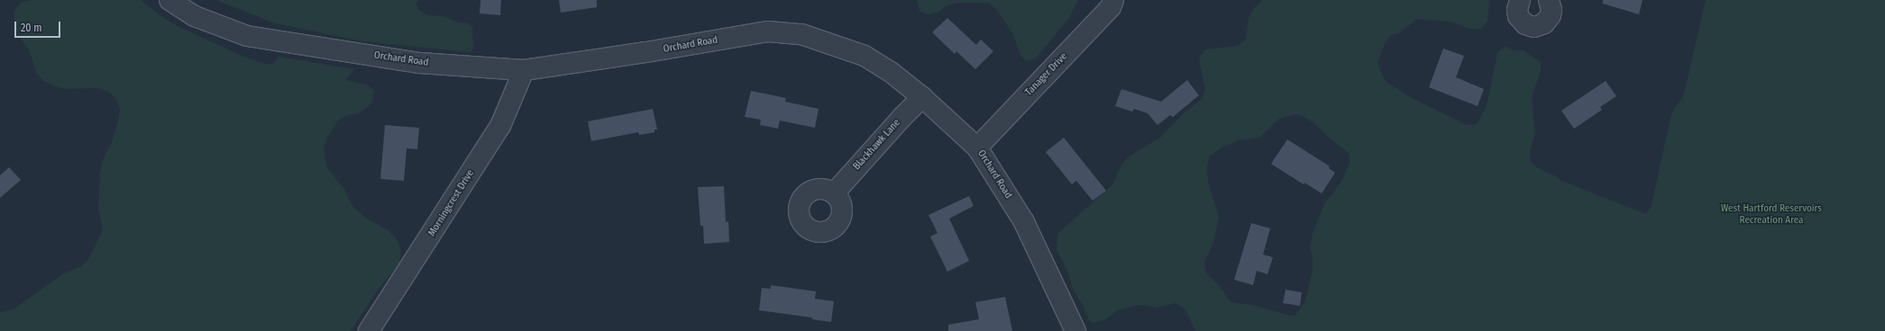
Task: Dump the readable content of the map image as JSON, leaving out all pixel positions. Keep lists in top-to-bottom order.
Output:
{
  "streets": {
    "street": [
      "Orchard Road",
      "Tanager Drive",
      "Blackhawk Lane",
      "Morningcrest Drive"
    ]
  },
  "crossings": [
    ["Orchard Road", "Tanager Drive"],
    ["Orchard Road", "Blackhawk Lane"],
    ["Orchard Road", "Morningcrest Drive"]
  ],
  "parks": ["West Hartford Reservoirs Recreation Area"],
  "scale_bar": "20 m"
}
